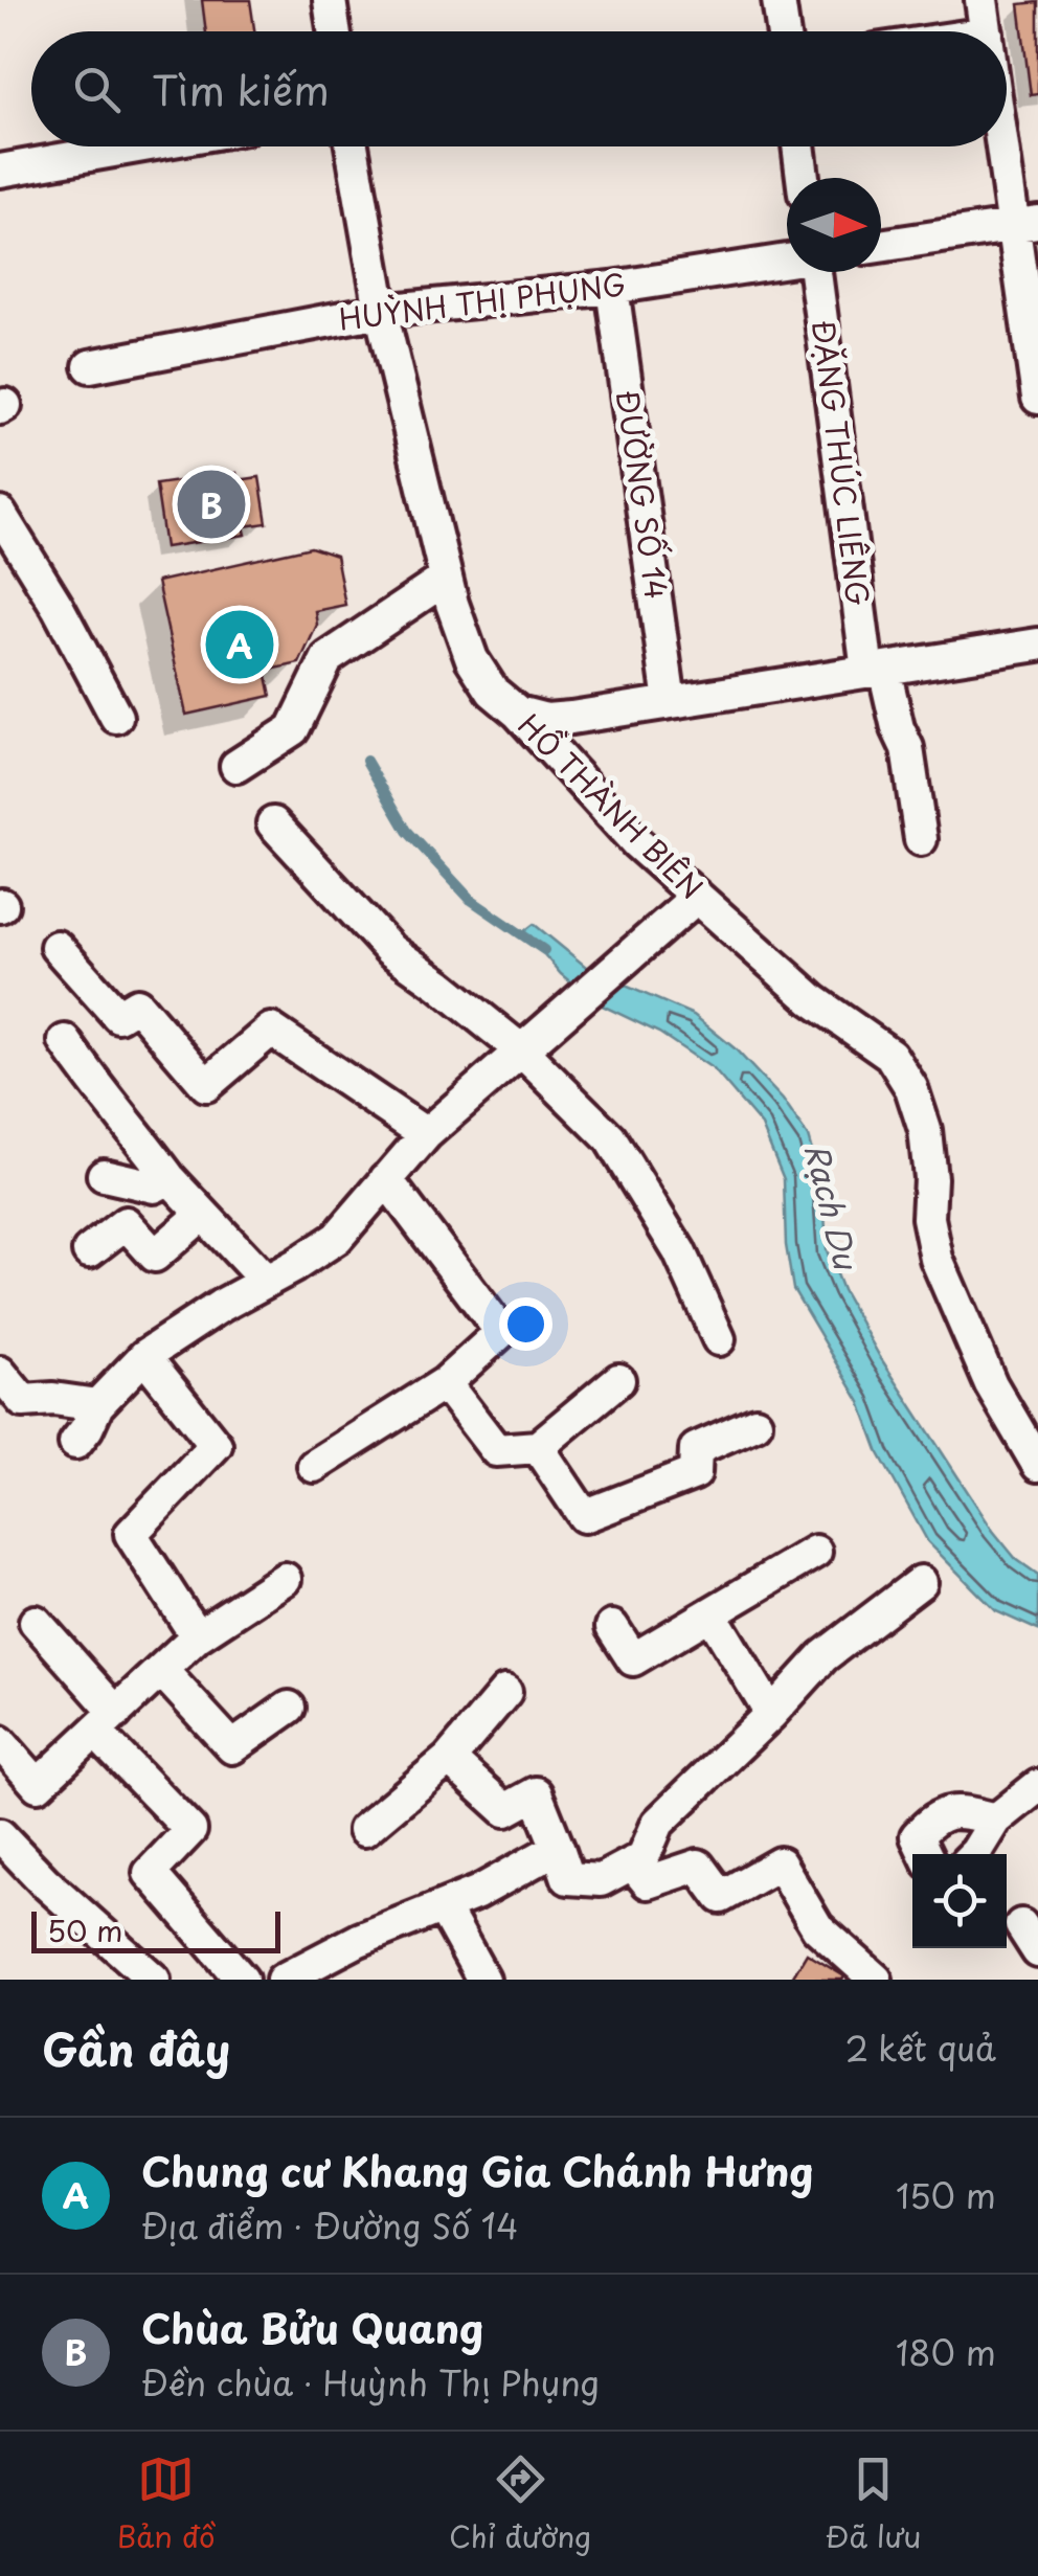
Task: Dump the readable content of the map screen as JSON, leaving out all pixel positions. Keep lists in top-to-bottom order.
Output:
{
  "streets": {
    "street": [
      "HUỲNH THỊ PHỤNG",
      "ĐẶNG THÚC LIÊNG",
      "ĐƯỜNG SỐ 14",
      "HỒ THÀNH BIÊN"
    ]
  },
  "crossings": [
    ["HUỲNH THỊ PHỤNG", "ĐƯỜNG SỐ 14"],
    ["HUỲNH THỊ PHỤNG", "HỒ THÀNH BIÊN"]
  ],
  "water": ["Rạch Du"],
  "scale_bar": "50 m",
  "north": "right",
  "page": {
    "search": "Tìm kiếm",
    "pins": ["B", "A"],
    "scale": "50 m",
    "heading": ["Gần đây", "2 kết quả"],
    "list": [
      {
        "mark": "A",
        "name": "Chung cư Khang Gia Chánh Hưng",
        "note": "Địa điểm · Đường Số 14",
        "value": "150 m"
      },
      {
        "mark": "B",
        "name": "Chùa Bửu Quang",
        "note": "Đền chùa · Huỳnh Thị Phụng",
        "value": "180 m"
      }
    ],
    "nav": ["Bản đồ", "Chỉ đường", "Đã lưu"]
  }
}
